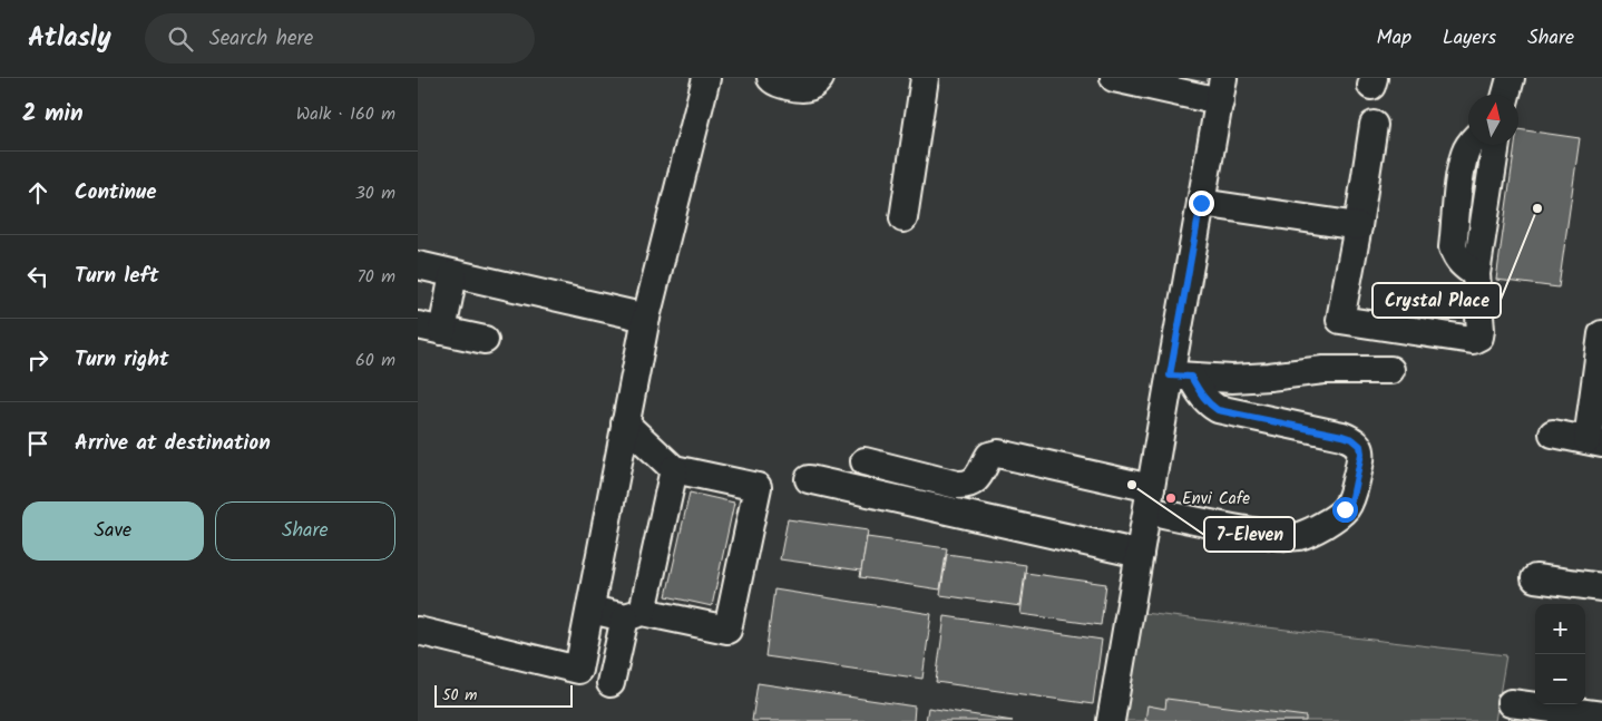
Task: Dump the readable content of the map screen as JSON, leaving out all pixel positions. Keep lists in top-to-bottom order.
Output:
{
  "places": ["Crystal Place", "7-Eleven", "Envi Cafe"],
  "scale_bar": "50 m",
  "north": "top",
  "page": {
    "header": "Atlasly",
    "search": "Search here",
    "nav": ["Map", "Layers", "Share"],
    "heading": ["2 min", "Walk · 160 m"],
    "list": [
      ["Continue", "30 m"],
      ["Turn left", "70 m"],
      ["Turn right", "60 m"],
      "Arrive at destination"
    ],
    "buttons": ["Save", "Share"],
    "map_buttons": ["+", "−"],
    "scale": "50 m"
  }
}
